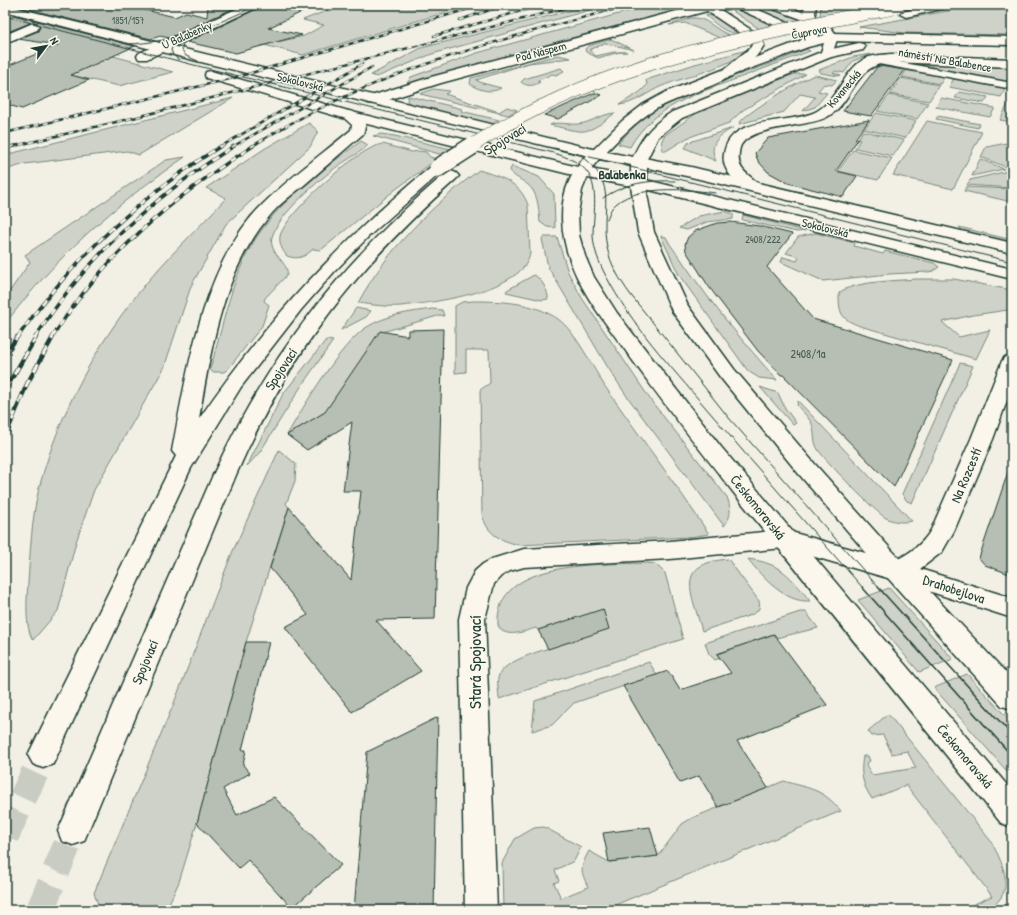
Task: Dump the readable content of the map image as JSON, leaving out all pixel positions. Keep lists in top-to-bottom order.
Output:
{
  "streets": {
    "main road": [
      "Čuprova",
      "U Balabenky",
      "Pod Náspem",
      "Sokolovská",
      "Kovanecká",
      "Spojovací",
      "Na Rozcestí",
      "Českomoravská",
      "Drahobejlova",
      "Stará Spojovací"
    ],
    "street": ["náměstí Na Balabence"]
  },
  "crossings": [
    ["Čuprova", "Sokolovská"],
    ["Čuprova", "Spojovací"],
    ["U Balabenky", "Sokolovská"],
    ["Pod Náspem", "Sokolovská"],
    ["náměstí Na Balabence", "Kovanecká"],
    ["Sokolovská", "Kovanecká"],
    ["Sokolovská", "Českomoravská"],
    ["Na Rozcestí", "Drahobejlova"],
    ["Českomoravská", "Drahobejlova"],
    ["Českomoravská", "Stará Spojovací"],
    ["Drahobejlova", "Stará Spojovací"]
  ],
  "districts": ["Balabenka"],
  "house_numbers": ["1851/157", "2408/222", "2408/1a"],
  "north": "top right"
}
